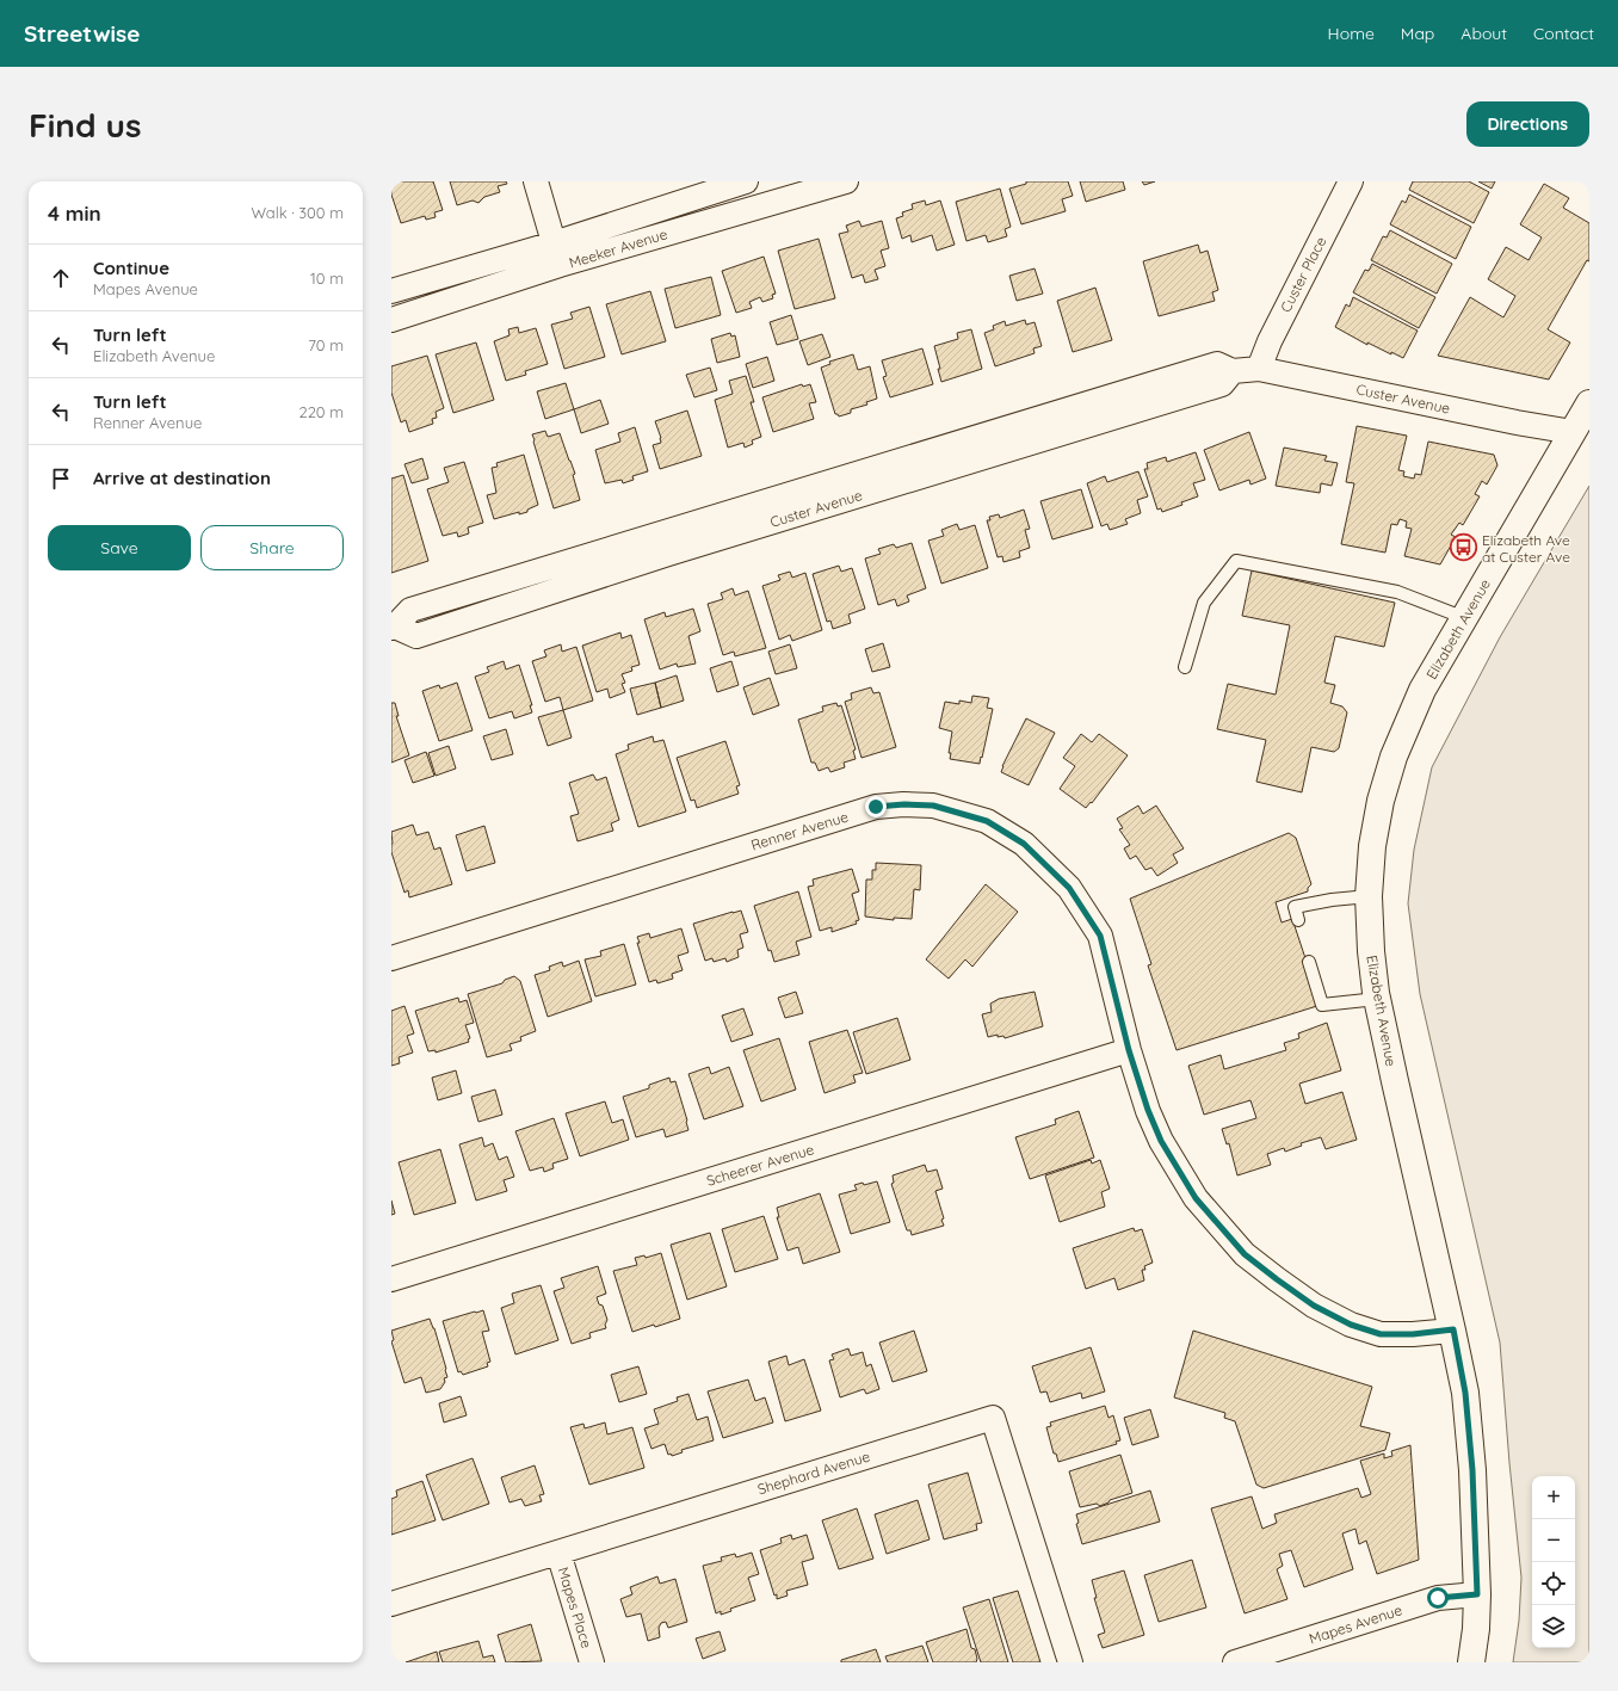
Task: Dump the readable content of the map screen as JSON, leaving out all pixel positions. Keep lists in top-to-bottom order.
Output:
{
  "streets": {
    "main road": ["Elizabeth Avenue"],
    "street": [
      "Meeker Avenue",
      "Custer Place",
      "Custer Avenue",
      "Renner Avenue",
      "Scheerer Avenue",
      "Shephard Avenue",
      "Mapes Place",
      "Mapes Avenue"
    ]
  },
  "crossings": [
    ["Custer Place", "Custer Avenue"],
    ["Custer Avenue", "Elizabeth Avenue"],
    ["Elizabeth Avenue", "Renner Avenue"],
    ["Elizabeth Avenue", "Mapes Avenue"],
    ["Renner Avenue", "Scheerer Avenue"],
    ["Shephard Avenue", "Mapes Place"]
  ],
  "places": {
    "bus stop": ["Elizabeth Ave at Custer Ave"]
  },
  "page": {
    "header": "Streetwise",
    "nav": [
      "Home",
      "Map",
      "About",
      "Contact"
    ],
    "buttons": [
      "Directions",
      ["Save", "Share"]
    ],
    "title": "Find us",
    "heading": ["4 min", "Walk · 300 m"],
    "list": [
      ["Continue", "Mapes Avenue", "10 m"],
      ["Turn left", "Elizabeth Avenue", "70 m"],
      ["Turn left", "Renner Avenue", "220 m"],
      "Arrive at destination"
    ],
    "map_buttons": ["+", "−"]
  }
}
